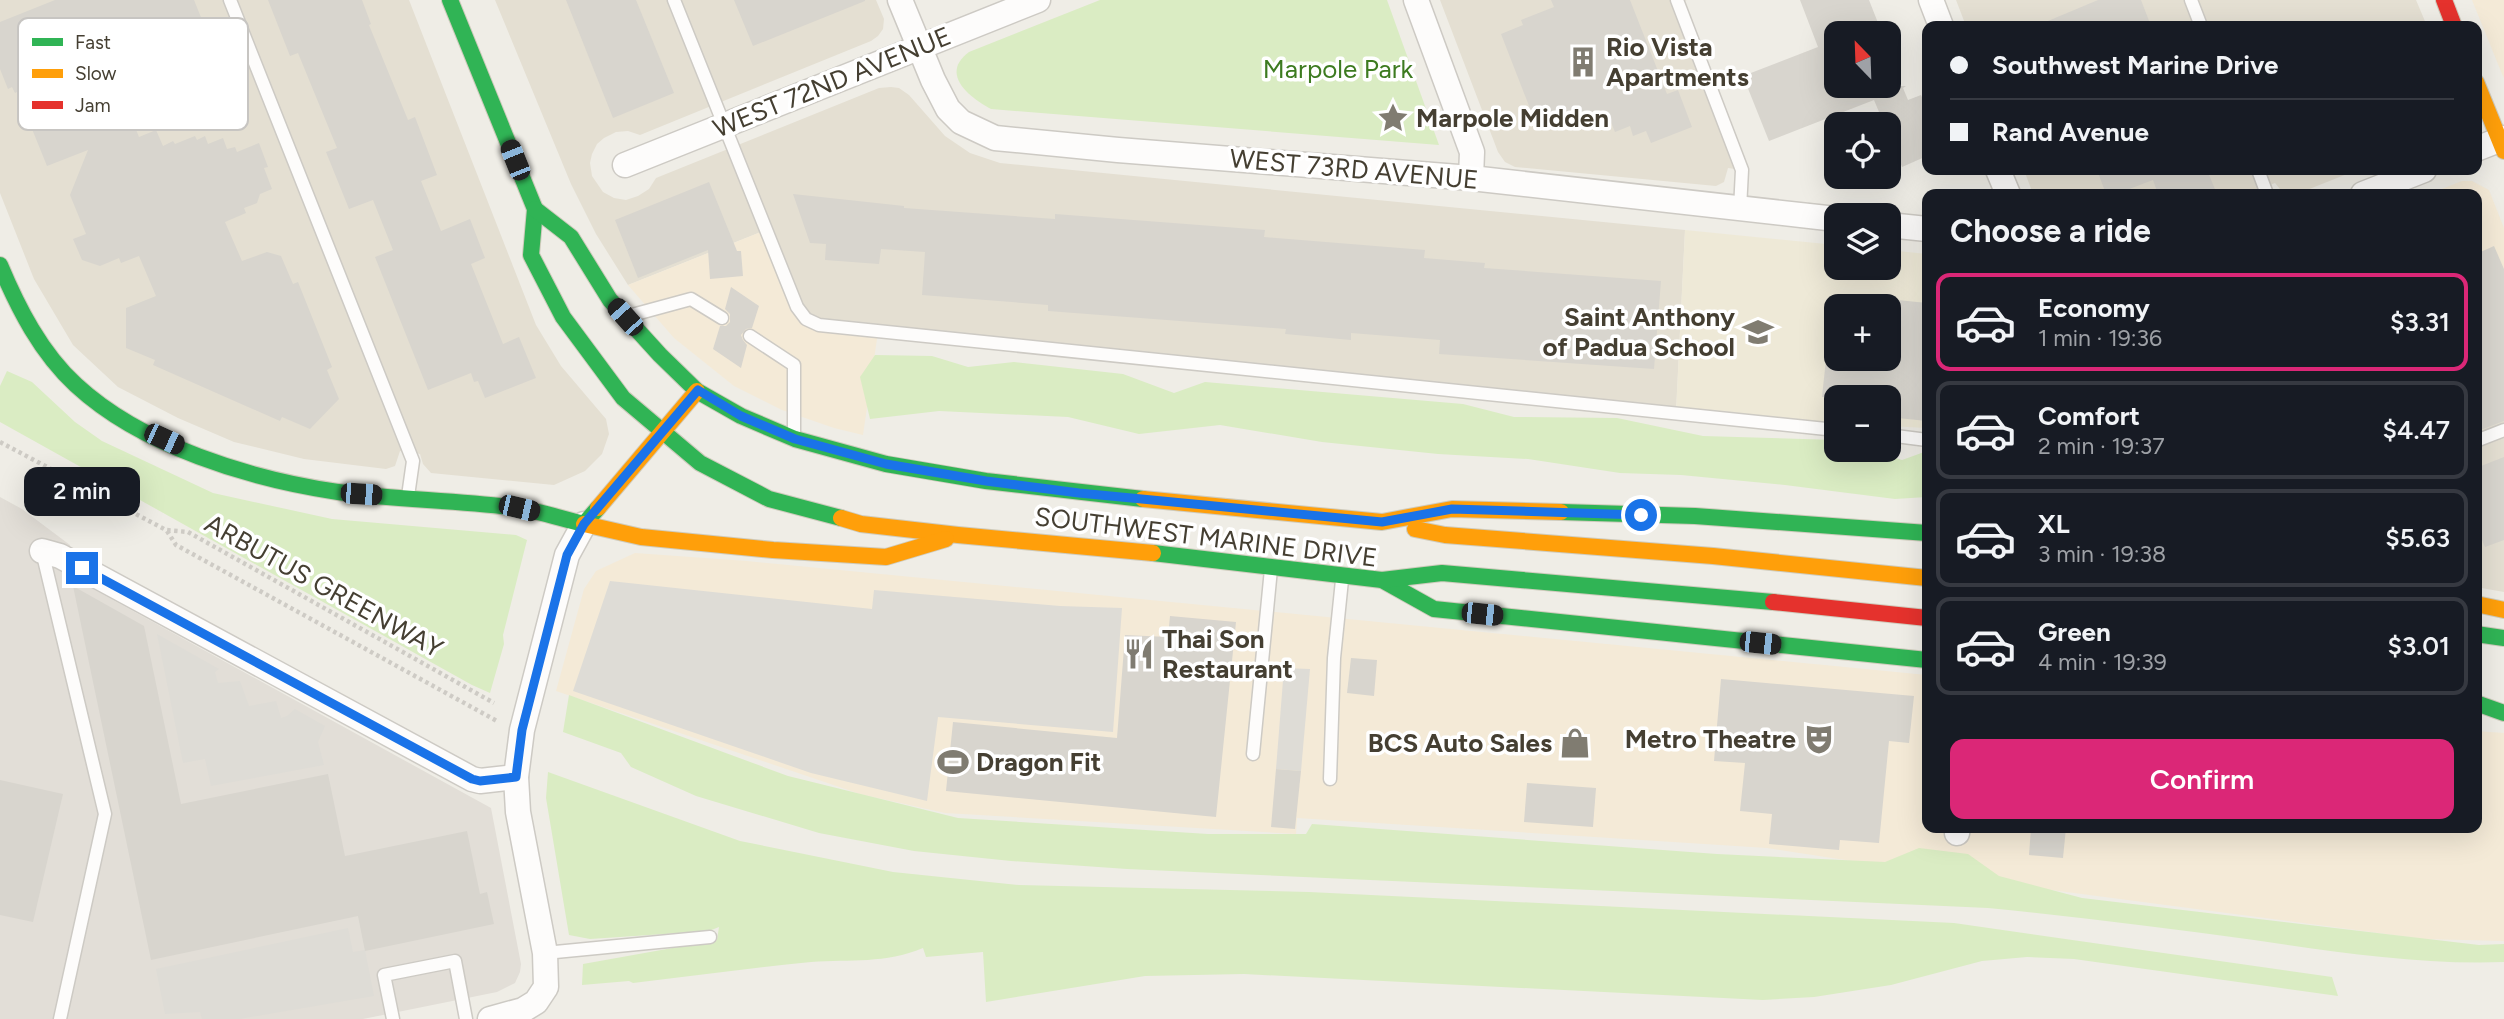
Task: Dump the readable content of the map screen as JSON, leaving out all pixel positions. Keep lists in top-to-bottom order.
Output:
{
  "streets": {
    "main road": ["SOUTHWEST MARINE DRIVE"],
    "street": ["WEST 72ND AVENUE", "WEST 73RD AVENUE"],
    "path": ["ARBUTUS GREENWAY"]
  },
  "crossings": [
    ["WEST 72ND AVENUE", "WEST 73RD AVENUE"]
  ],
  "parks": ["Marpole Park"],
  "places": {
    "building": ["Rio Vista Apartments"],
    "place": ["Marpole Midden"],
    "school or university": ["Saint Anthony of Padua School"],
    "restaurant": ["Thai Son Restaurant"],
    "theatre": ["Metro Theatre"],
    "shop": ["BCS Auto Sales"],
    "sports": ["Dragon Fit"]
  },
  "legend": ["Fast", "Slow", "Jam"],
  "north": "top left",
  "page": {
    "map_buttons": ["+", "−"],
    "banner": ["Southwest Marine Drive", "Rand Avenue"],
    "heading": "Choose a ride",
    "list": [
      {
        "name": "Economy",
        "note": "1 min · 19:36",
        "value": "$3.31"
      },
      {
        "name": "Comfort",
        "note": "2 min · 19:37",
        "value": "$4.47"
      },
      {
        "name": "XL",
        "note": "3 min · 19:38",
        "value": "$5.63"
      },
      {
        "name": "Green",
        "note": "4 min · 19:39",
        "value": "$3.01"
      }
    ],
    "bubble": "2 min",
    "buttons": "Confirm"
  }
}
